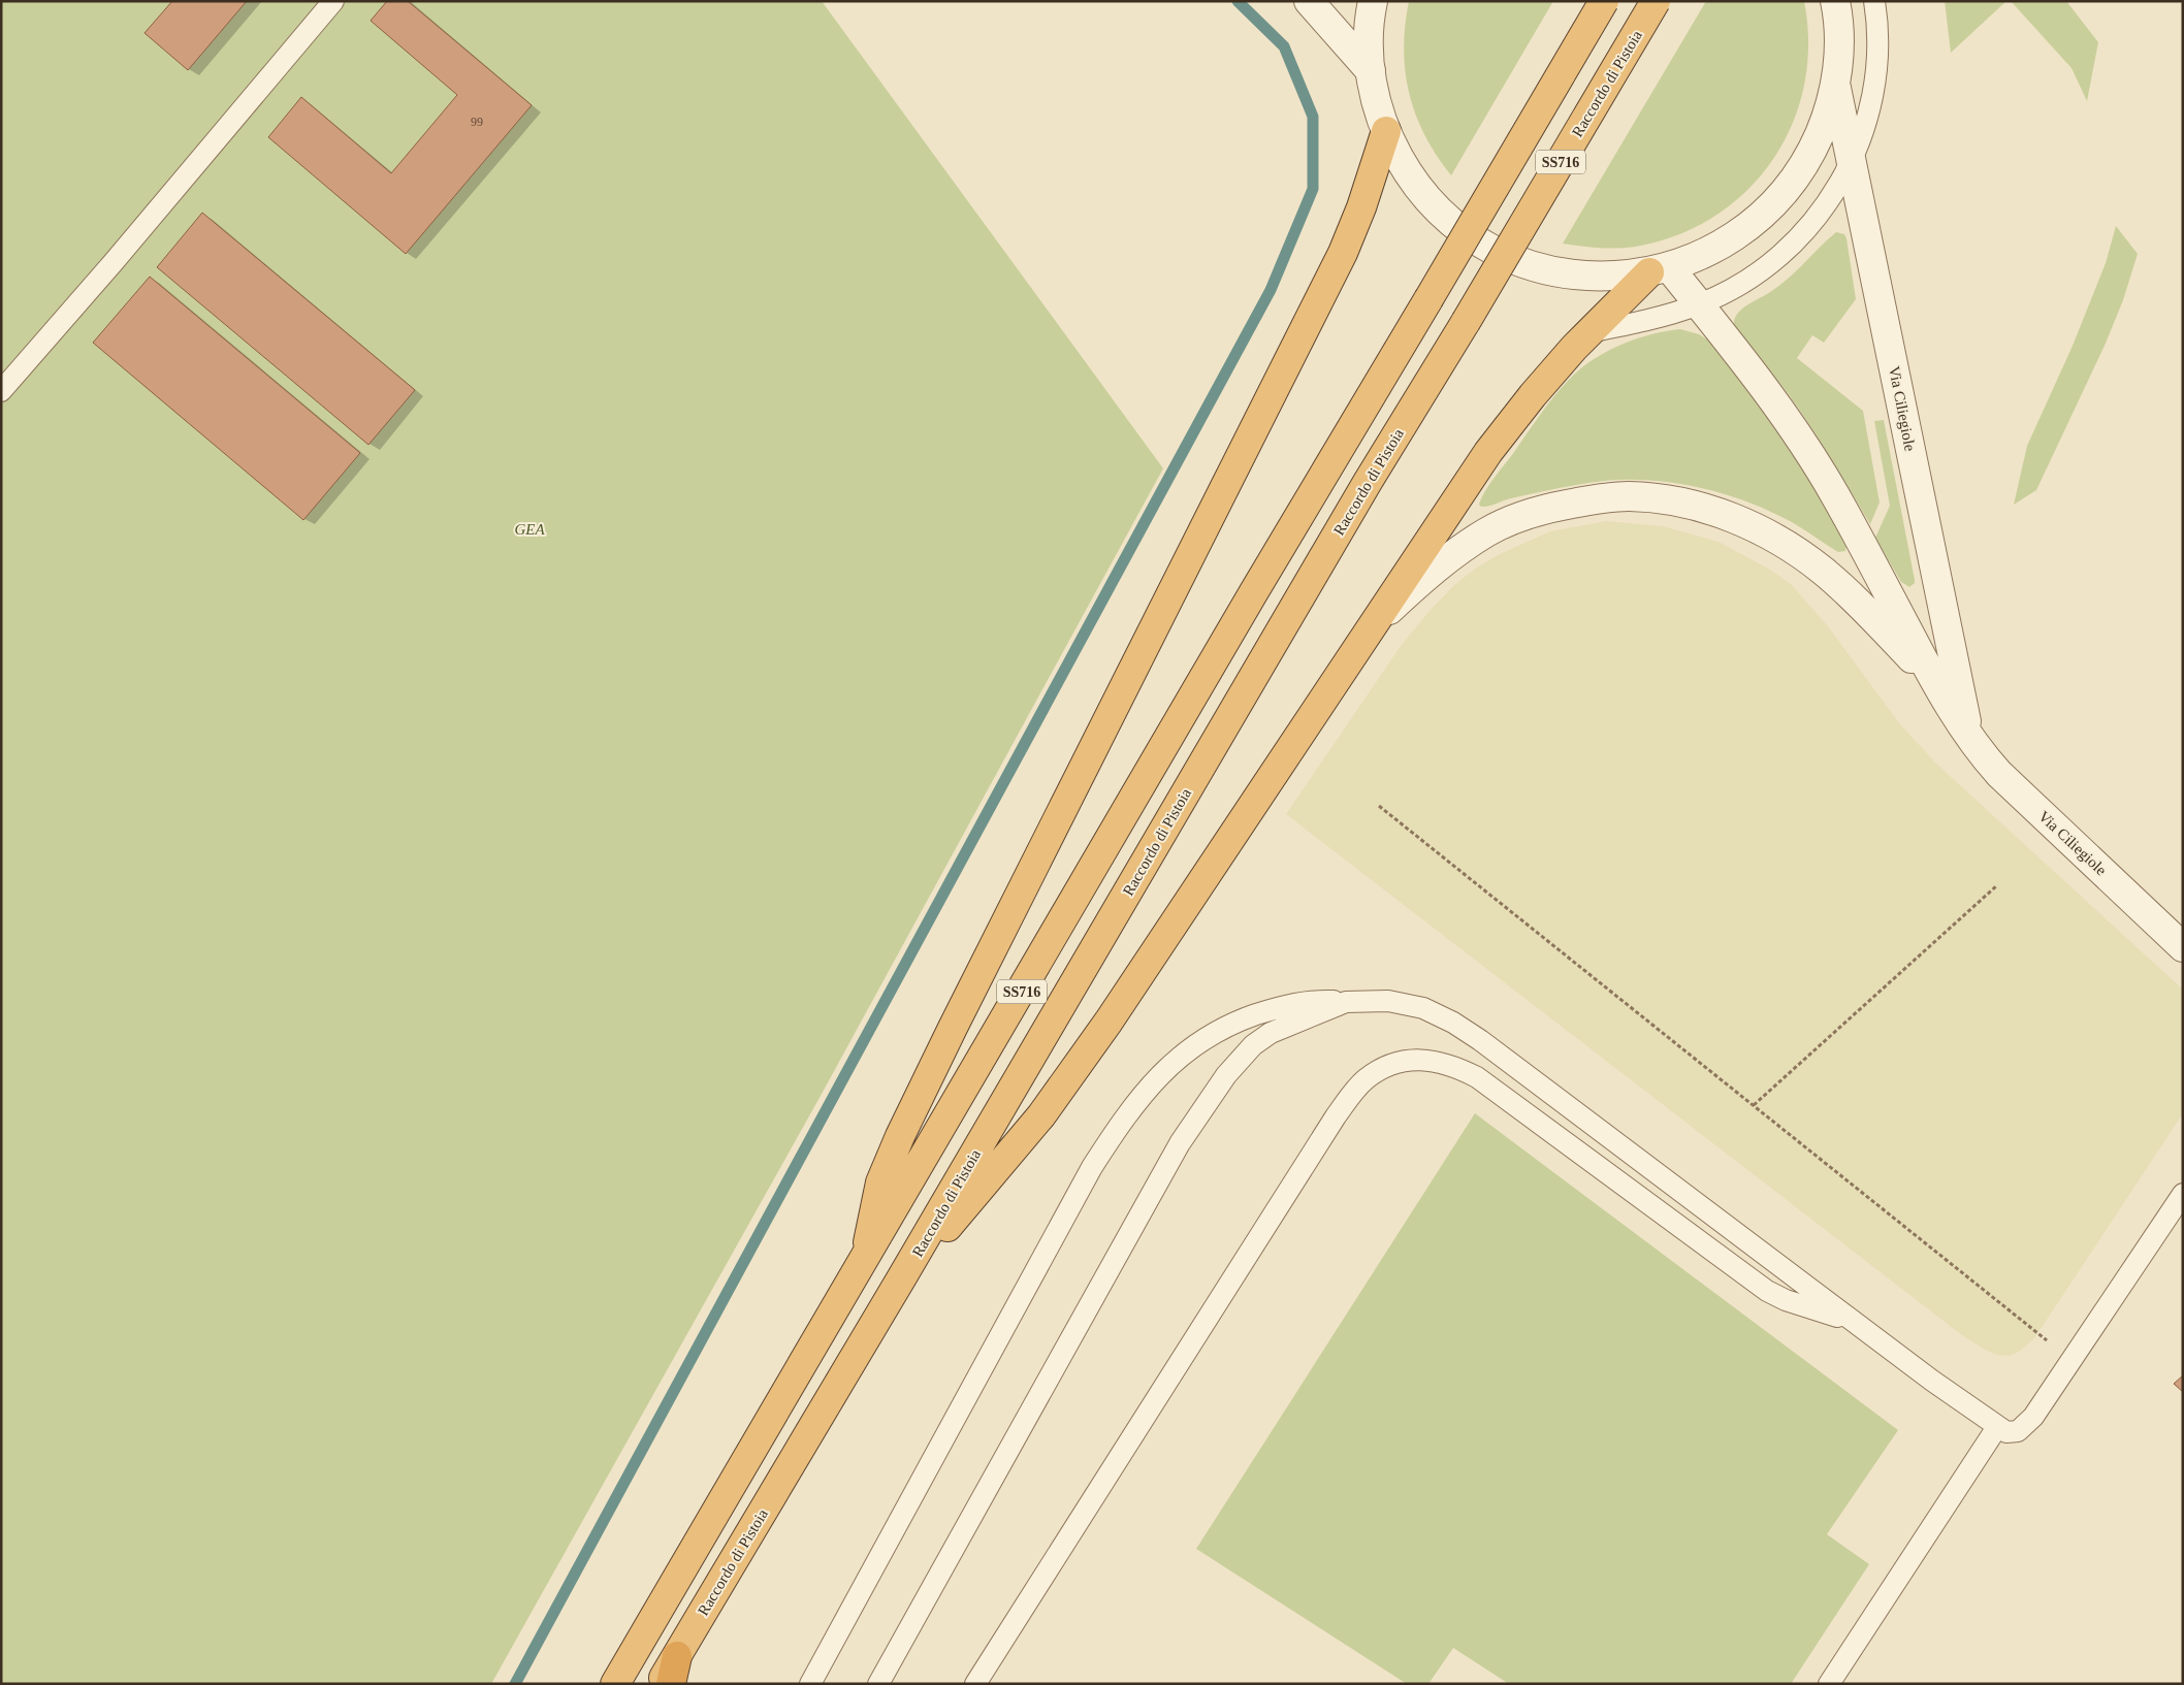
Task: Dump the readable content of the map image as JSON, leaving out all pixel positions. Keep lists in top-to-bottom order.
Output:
{
  "streets": {
    "highway": ["Raccordo di Pistoia", "SS716"],
    "street": ["Via Ciliegiole"]
  },
  "parks": ["GEA"],
  "house_numbers": ["99"]
}
